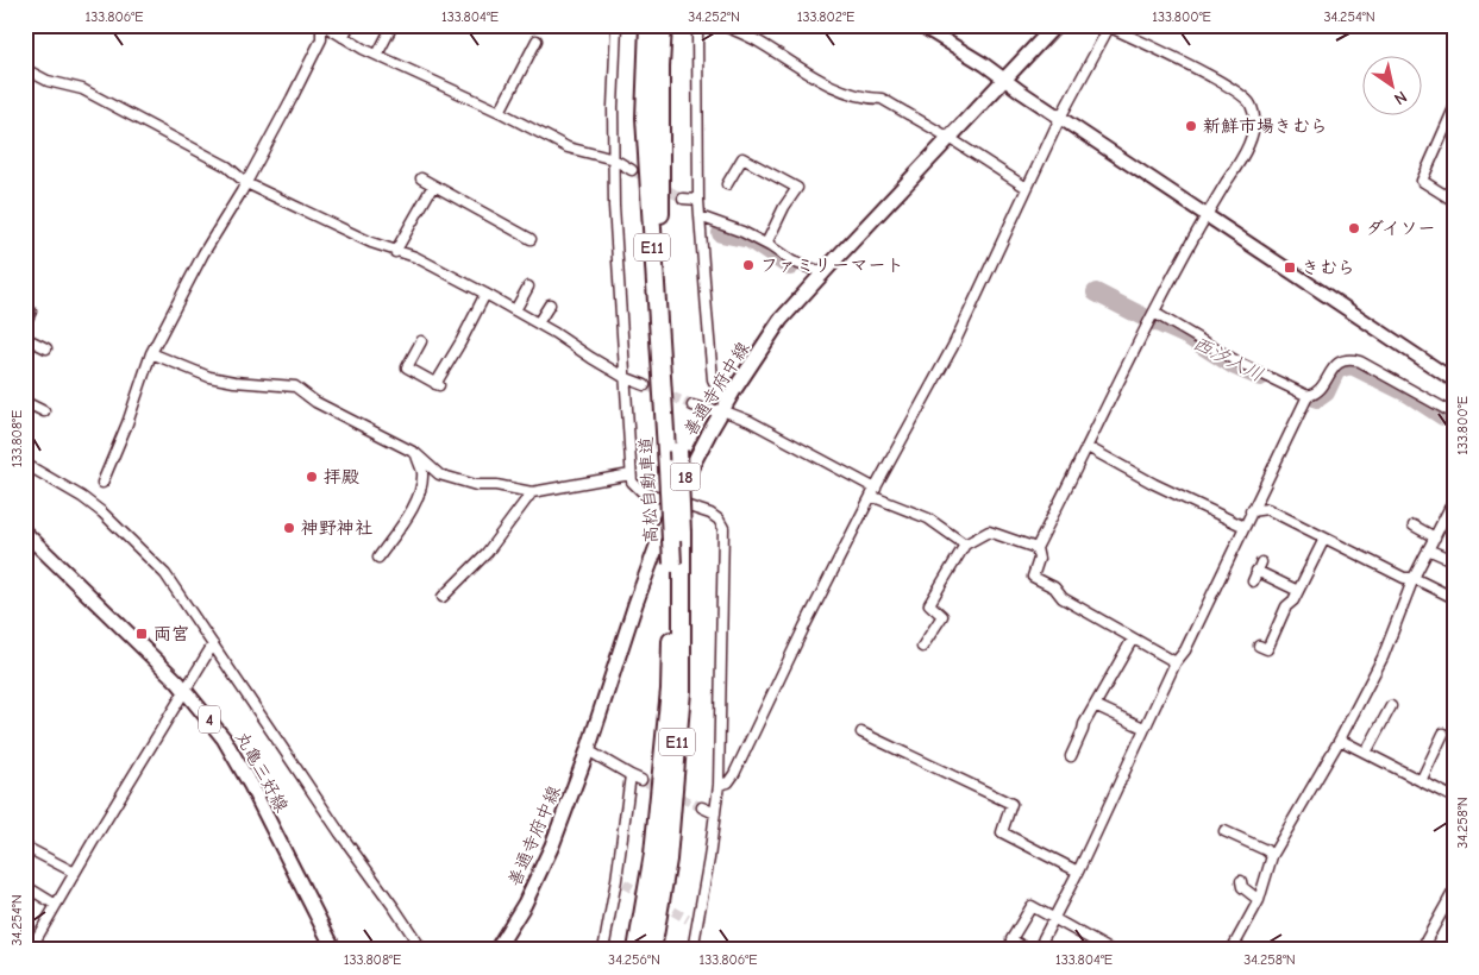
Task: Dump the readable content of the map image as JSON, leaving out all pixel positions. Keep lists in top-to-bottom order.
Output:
{
  "streets": {
    "highway": ["E11", "高松自動車道"],
    "main road": [
      "善通寺府中線",
      "18",
      "4",
      "丸亀三好線"
    ]
  },
  "water": ["西汐入川"],
  "places": {
    "other": [
      "新鮮市場きむら",
      "ダイソー",
      "ファミリーマート",
      "拝殿",
      "神野神社"
    ],
    "transit": ["きむら", "両宮"]
  },
  "north": "bottom right",
  "coordinates": [
    "133.806°E",
    "133.804°E",
    "34.252°N",
    "133.802°E",
    "133.800°E",
    "34.254°N",
    "133.808°E",
    "34.258°N",
    "34.256°N"
  ]
}
